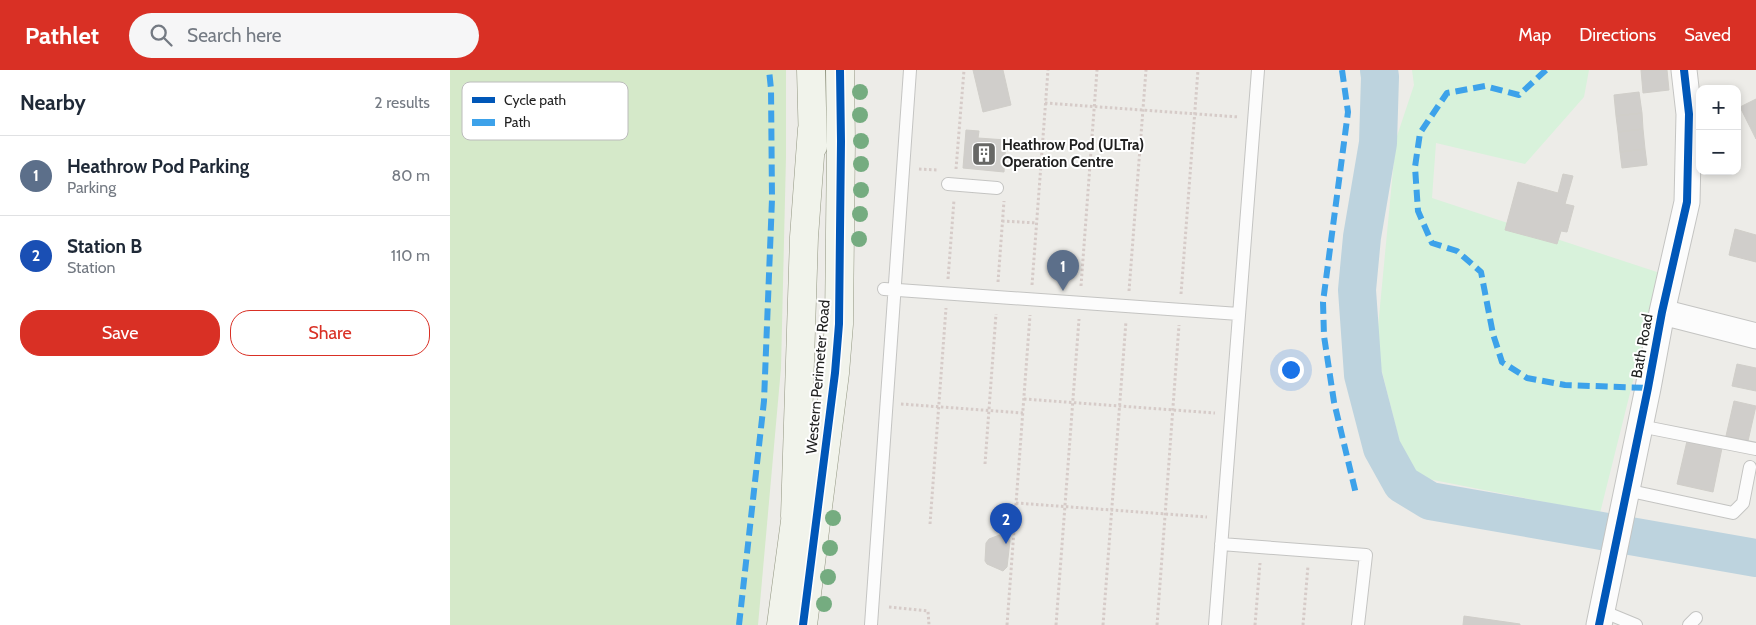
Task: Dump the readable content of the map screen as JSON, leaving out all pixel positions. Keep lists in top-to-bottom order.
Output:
{
  "streets": {
    "street": ["Bath Road", "Western Perimeter Road"]
  },
  "places": {
    "building": ["Heathrow Pod (ULTra) Operation Centre"]
  },
  "legend": ["Cycle path", "Path"],
  "page": {
    "header": "Pathlet",
    "search": "Search here",
    "nav": ["Map", "Directions", "Saved"],
    "heading": ["Nearby", "2 results"],
    "map_buttons": ["+", "−"],
    "list": [
      {
        "mark": "1",
        "name": "Heathrow Pod Parking",
        "note": "Parking",
        "value": "80 m"
      },
      {
        "mark": "2",
        "name": "Station B",
        "note": "Station",
        "value": "110 m"
      }
    ],
    "pins": ["1", "2"],
    "buttons": ["Save", "Share"]
  }
}
